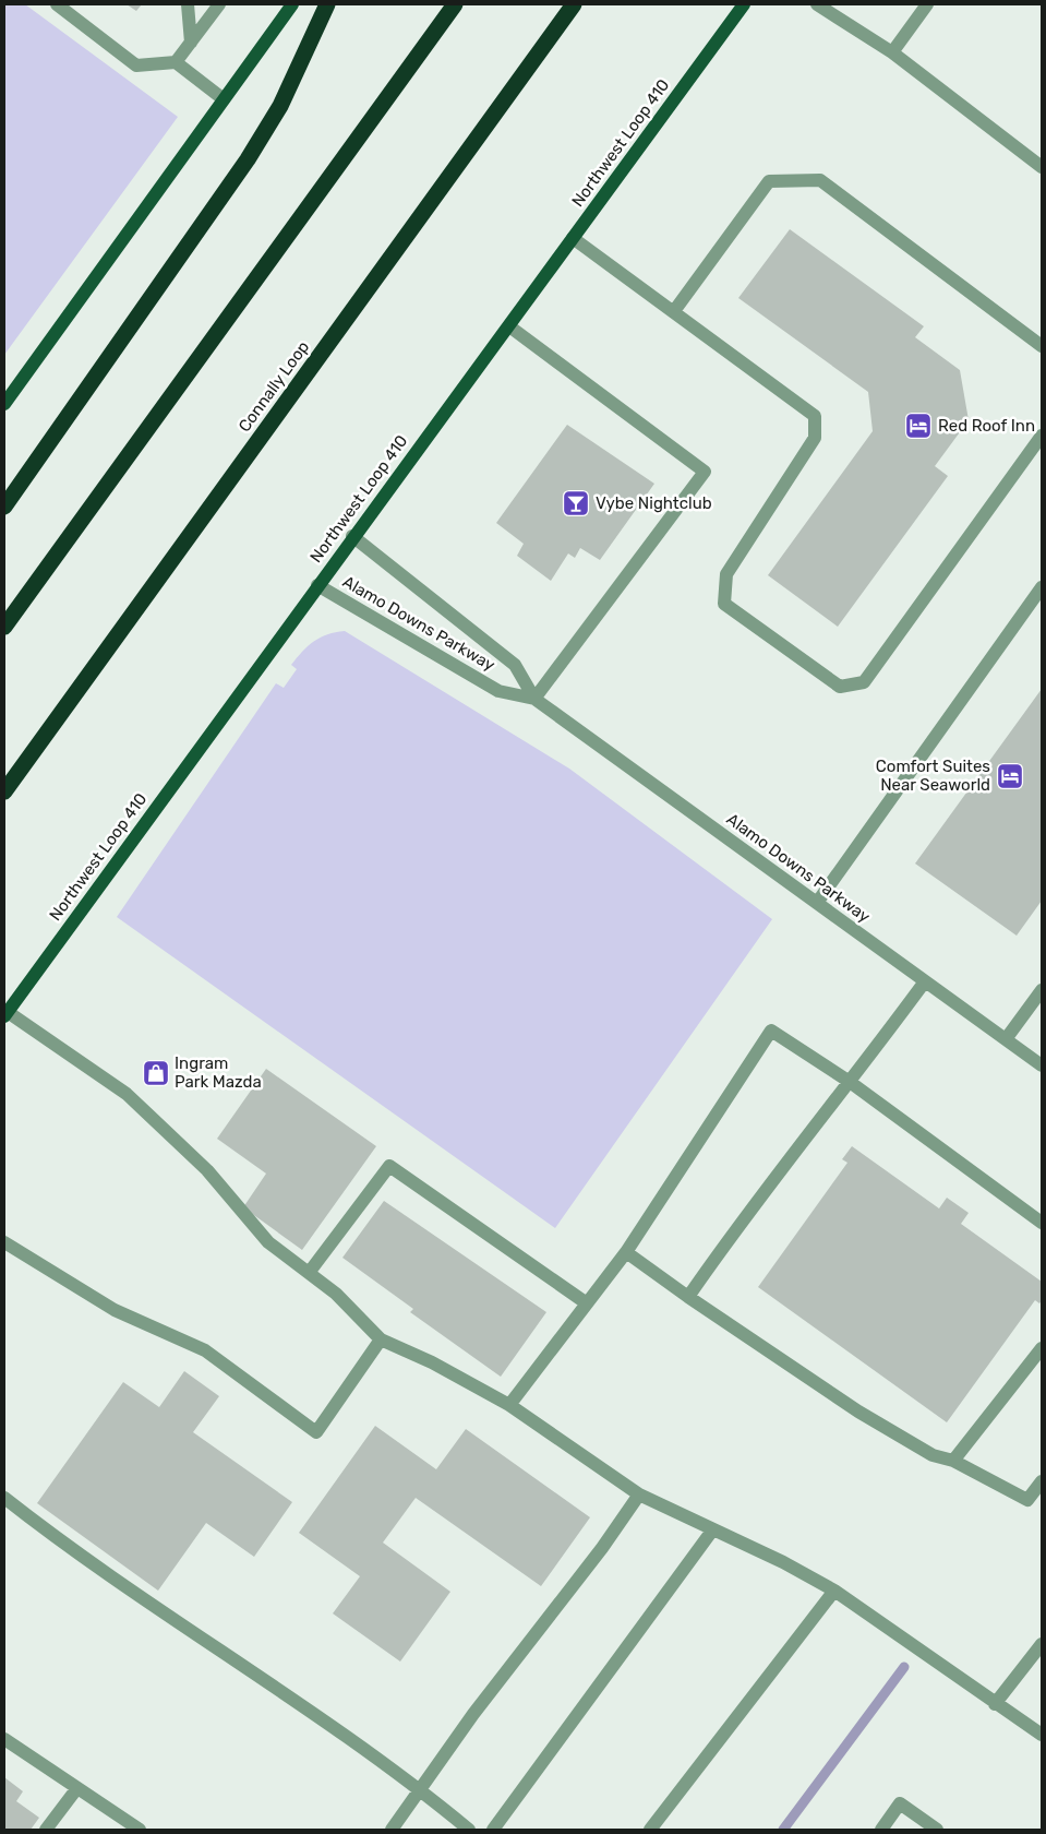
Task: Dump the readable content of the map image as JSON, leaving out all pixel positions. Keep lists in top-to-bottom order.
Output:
{
  "streets": {
    "highway": ["Connally Loop"],
    "main road": ["Northwest Loop 410"],
    "street": ["Alamo Downs Parkway"]
  },
  "crossings": [
    ["Northwest Loop 410", "Alamo Downs Parkway"]
  ],
  "places": {
    "hotel": ["Red Roof Inn", "Comfort Suites Near Seaworld"],
    "bar": ["Vybe Nightclub"],
    "shop": ["Ingram Park Mazda"]
  }
}
